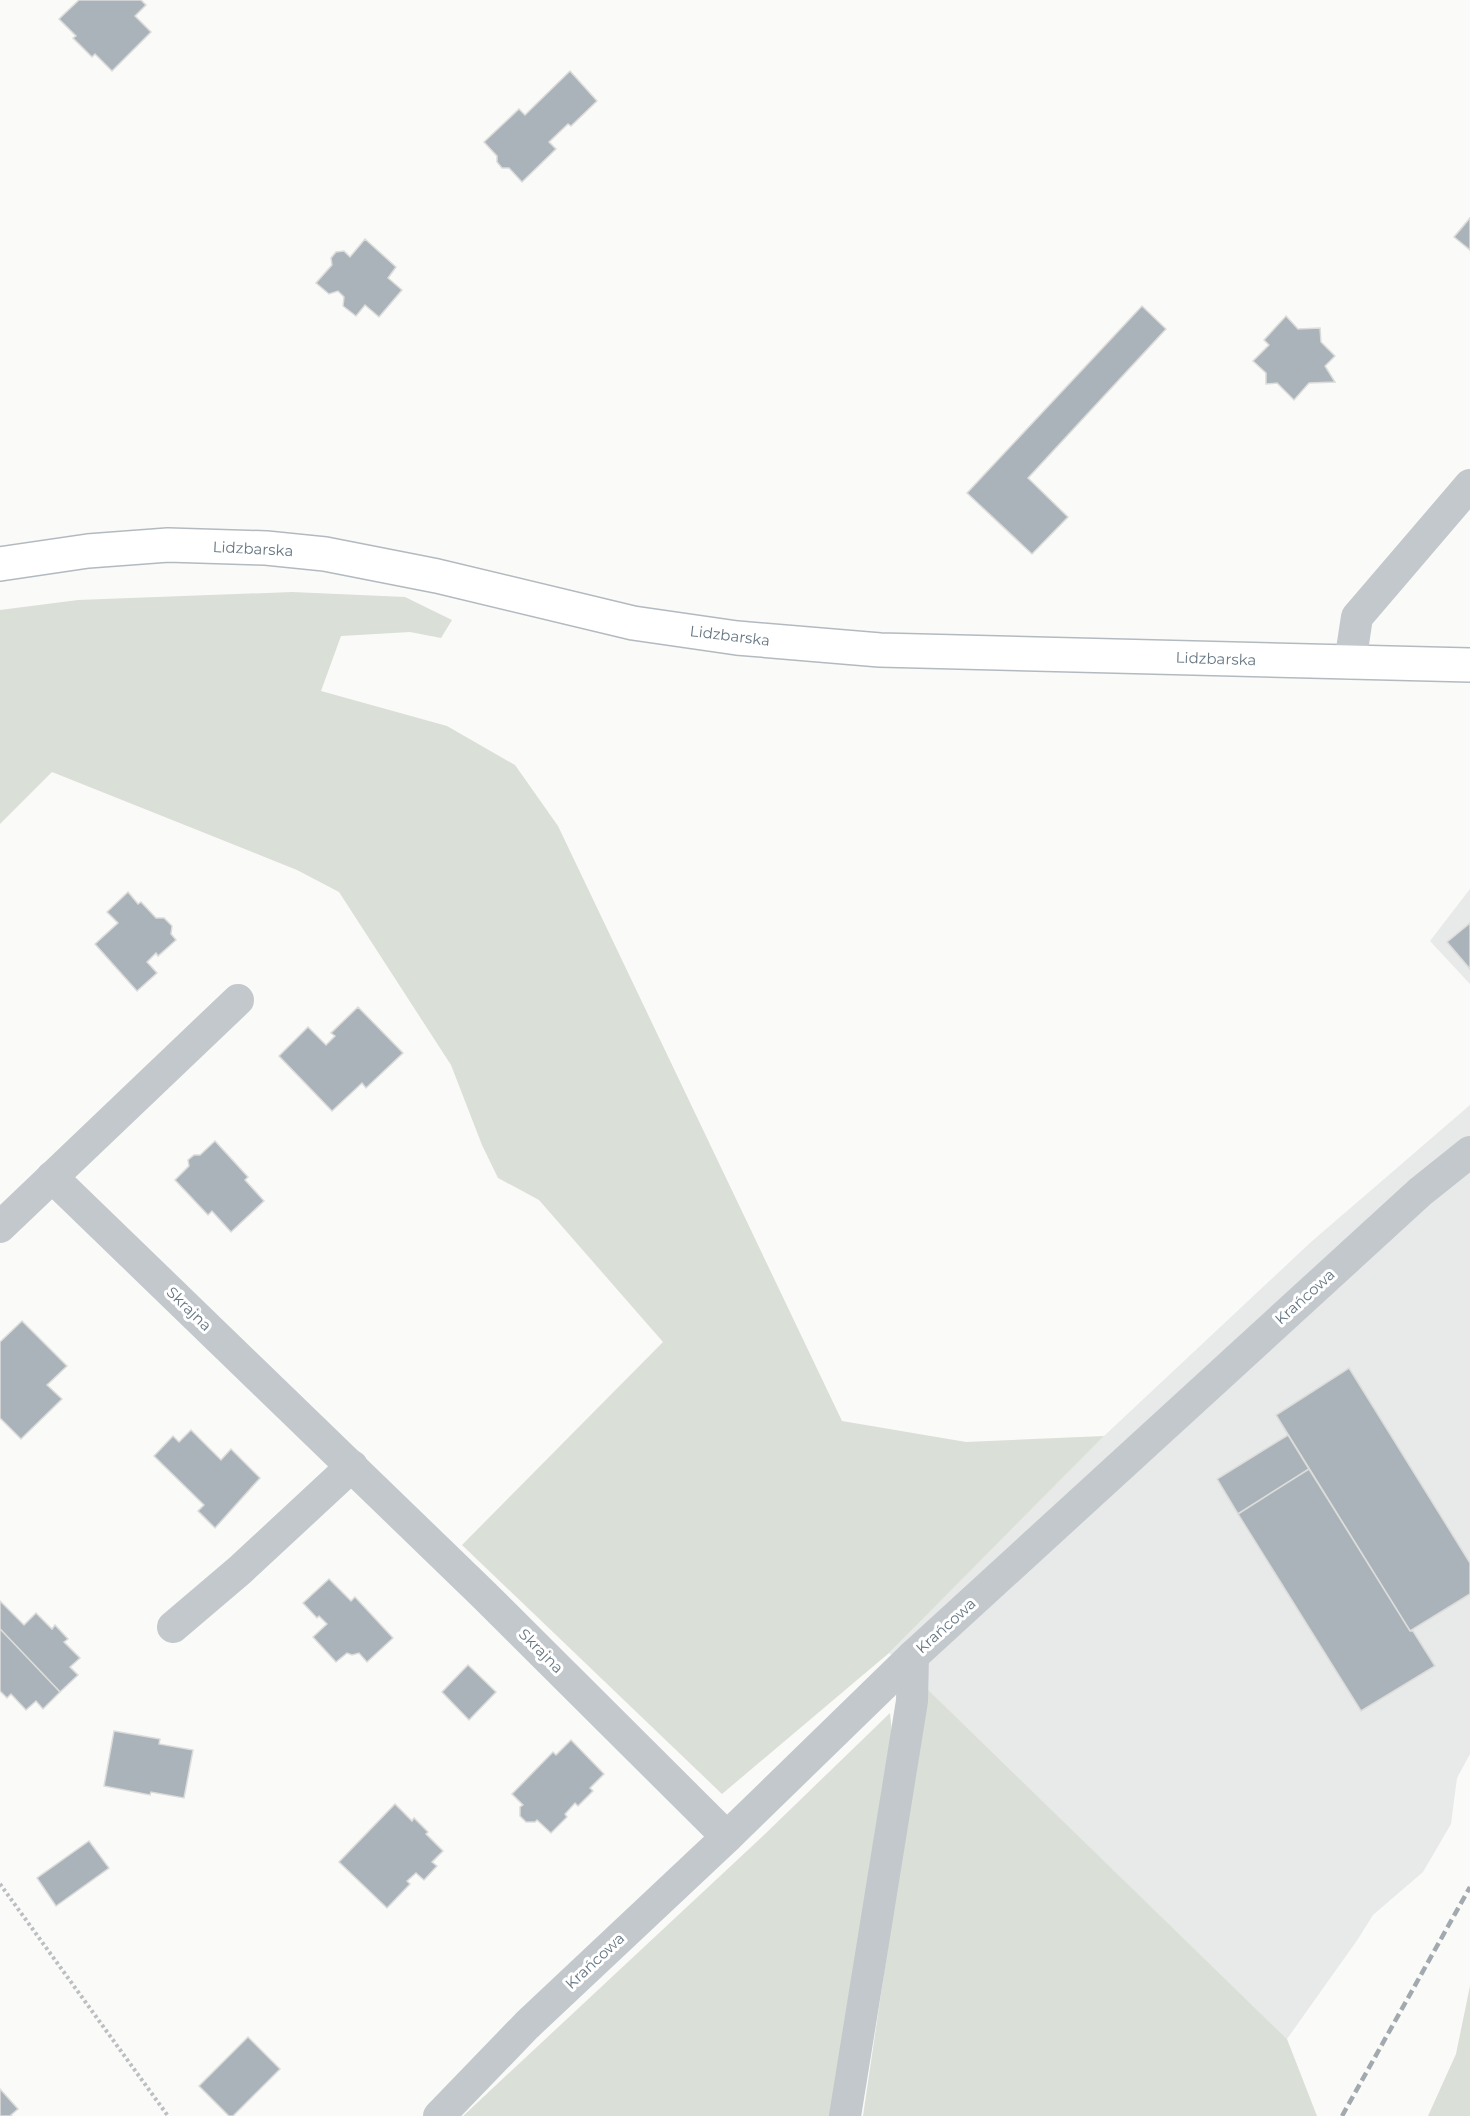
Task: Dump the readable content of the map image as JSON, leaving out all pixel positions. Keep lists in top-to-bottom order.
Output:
{
  "streets": {
    "main road": ["Lidzbarska"],
    "street": ["Krańcowa", "Skrajna"]
  },
  "crossings": [
    ["Krańcowa", "Skrajna"]
  ]
}
